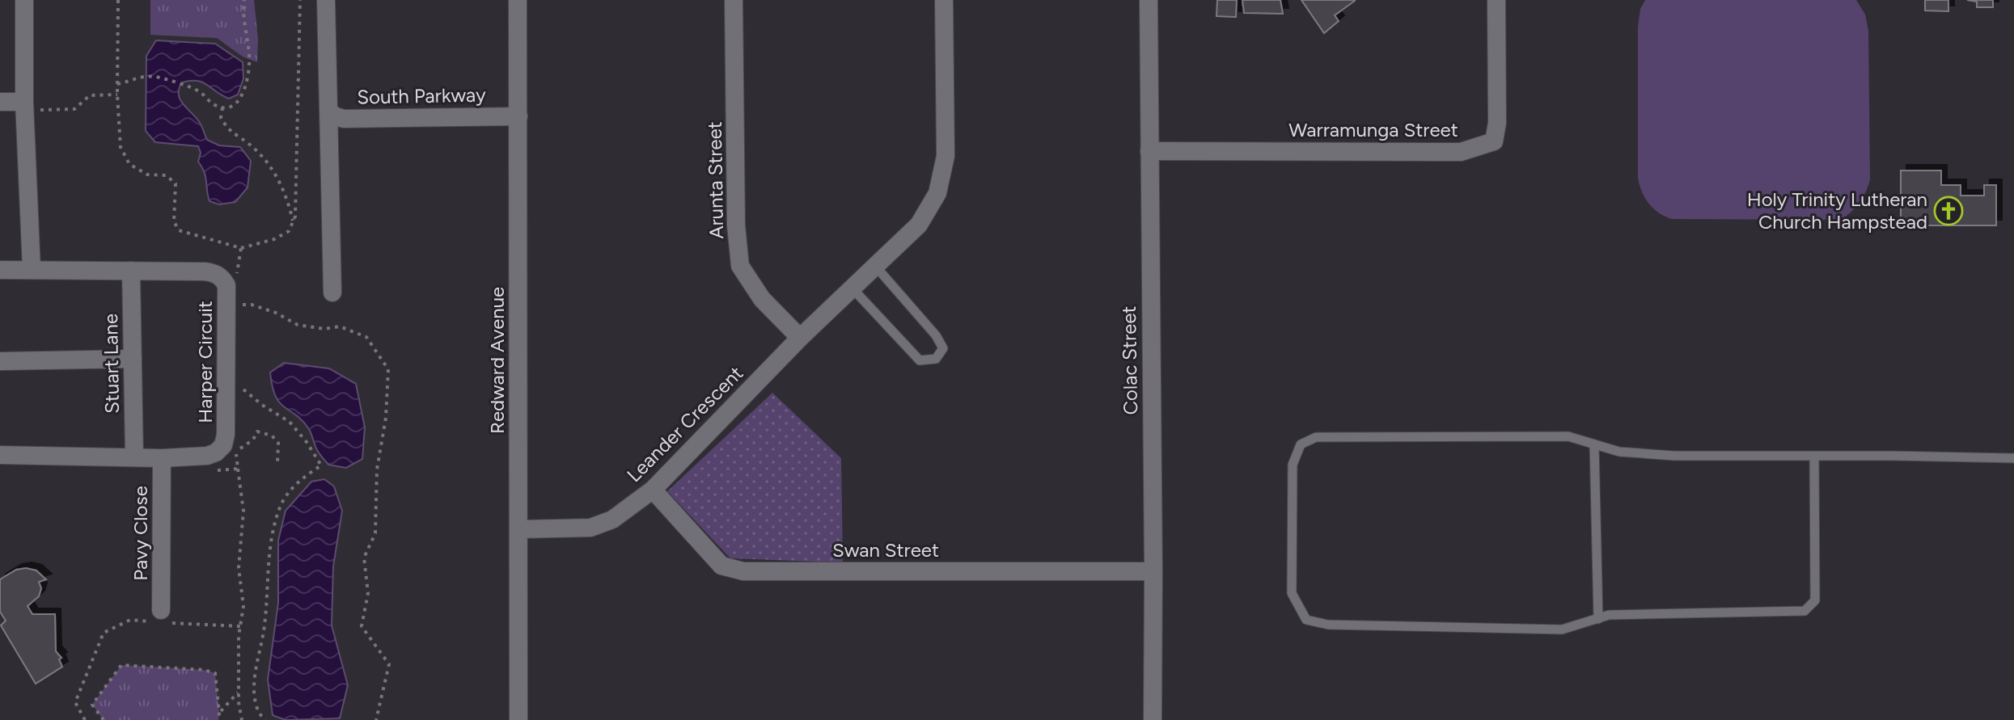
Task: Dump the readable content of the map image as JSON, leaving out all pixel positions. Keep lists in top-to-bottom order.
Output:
{
  "streets": {
    "street": [
      "South Parkway",
      "Warramunga Street",
      "Arunta Street",
      "Redward Avenue",
      "Colac Street",
      "Harper Circuit",
      "Stuart Lane",
      "Leander Crescent",
      "Pavy Close",
      "Swan Street"
    ]
  },
  "crossings": [
    ["South Parkway", "Redward Avenue"],
    ["Warramunga Street", "Colac Street"],
    ["Arunta Street", "Leander Crescent"],
    ["Redward Avenue", "Leander Crescent"],
    ["Colac Street", "Swan Street"],
    ["Harper Circuit", "Stuart Lane"],
    ["Harper Circuit", "Pavy Close"],
    ["Leander Crescent", "Swan Street"]
  ],
  "places": {
    "church": ["Holy Trinity Lutheran Church Hampstead"]
  }
}
